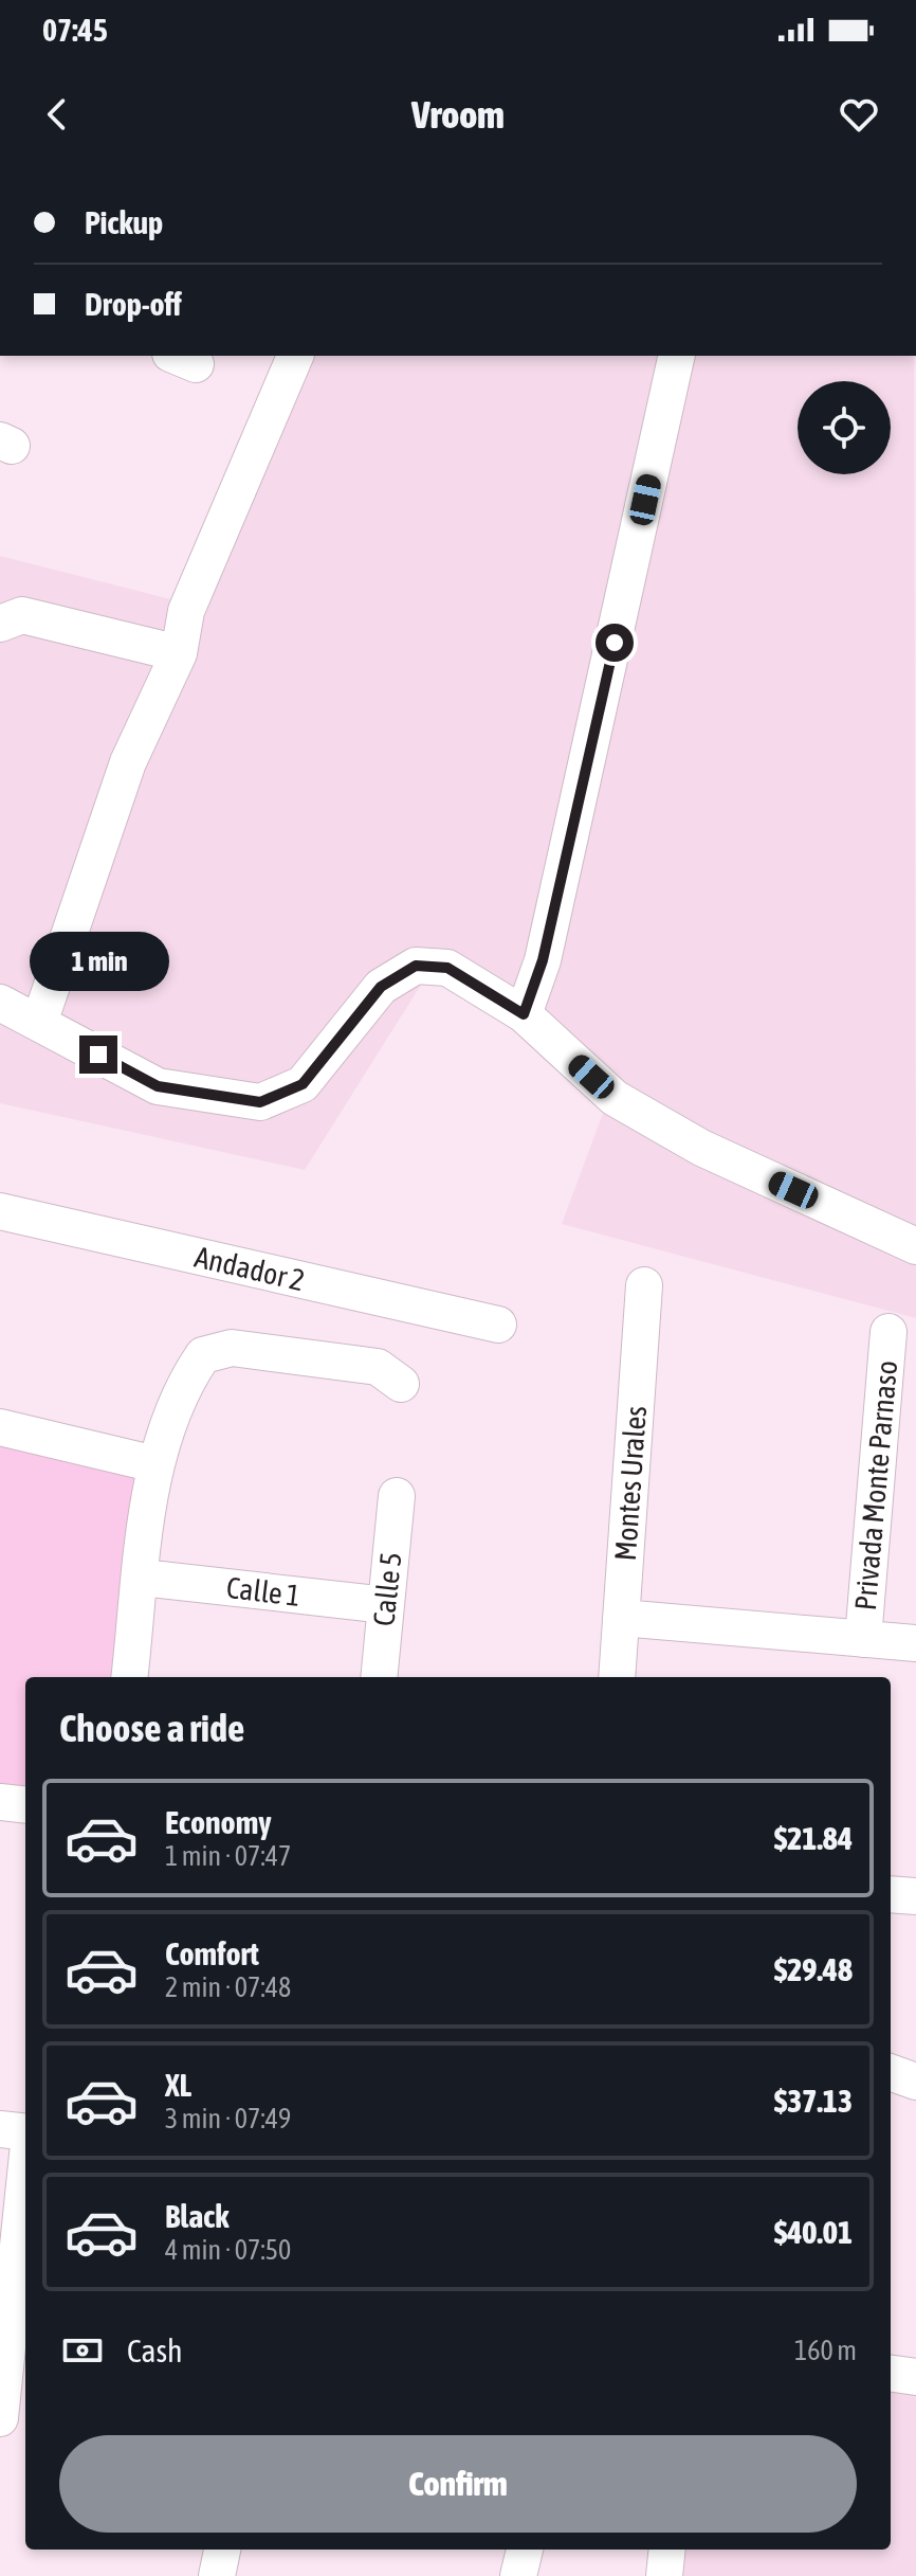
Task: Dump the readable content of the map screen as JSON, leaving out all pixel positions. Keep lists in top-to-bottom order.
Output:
{
  "streets": {
    "street": [
      "Andador 2",
      "Montes Urales",
      "Privada Monte Parnaso",
      "Calle 5",
      "Calle 1"
    ]
  },
  "crossings": [
    ["Calle 5", "Calle 1"]
  ],
  "page": {
    "status": "07:45",
    "header": "Vroom",
    "banner": ["Pickup", "Drop-off"],
    "bubble": "1 min",
    "heading": "Choose a ride",
    "list": [
      {
        "name": "Economy",
        "note": "1 min · 07:47",
        "value": "$21.84"
      },
      {
        "name": "Comfort",
        "note": "2 min · 07:48",
        "value": "$29.48"
      },
      {
        "name": "XL",
        "note": "3 min · 07:49",
        "value": "$37.13"
      },
      {
        "name": "Black",
        "note": "4 min · 07:50",
        "value": "$40.01"
      }
    ],
    "pay": ["Cash", "160 m"],
    "buttons": "Confirm"
  }
}
